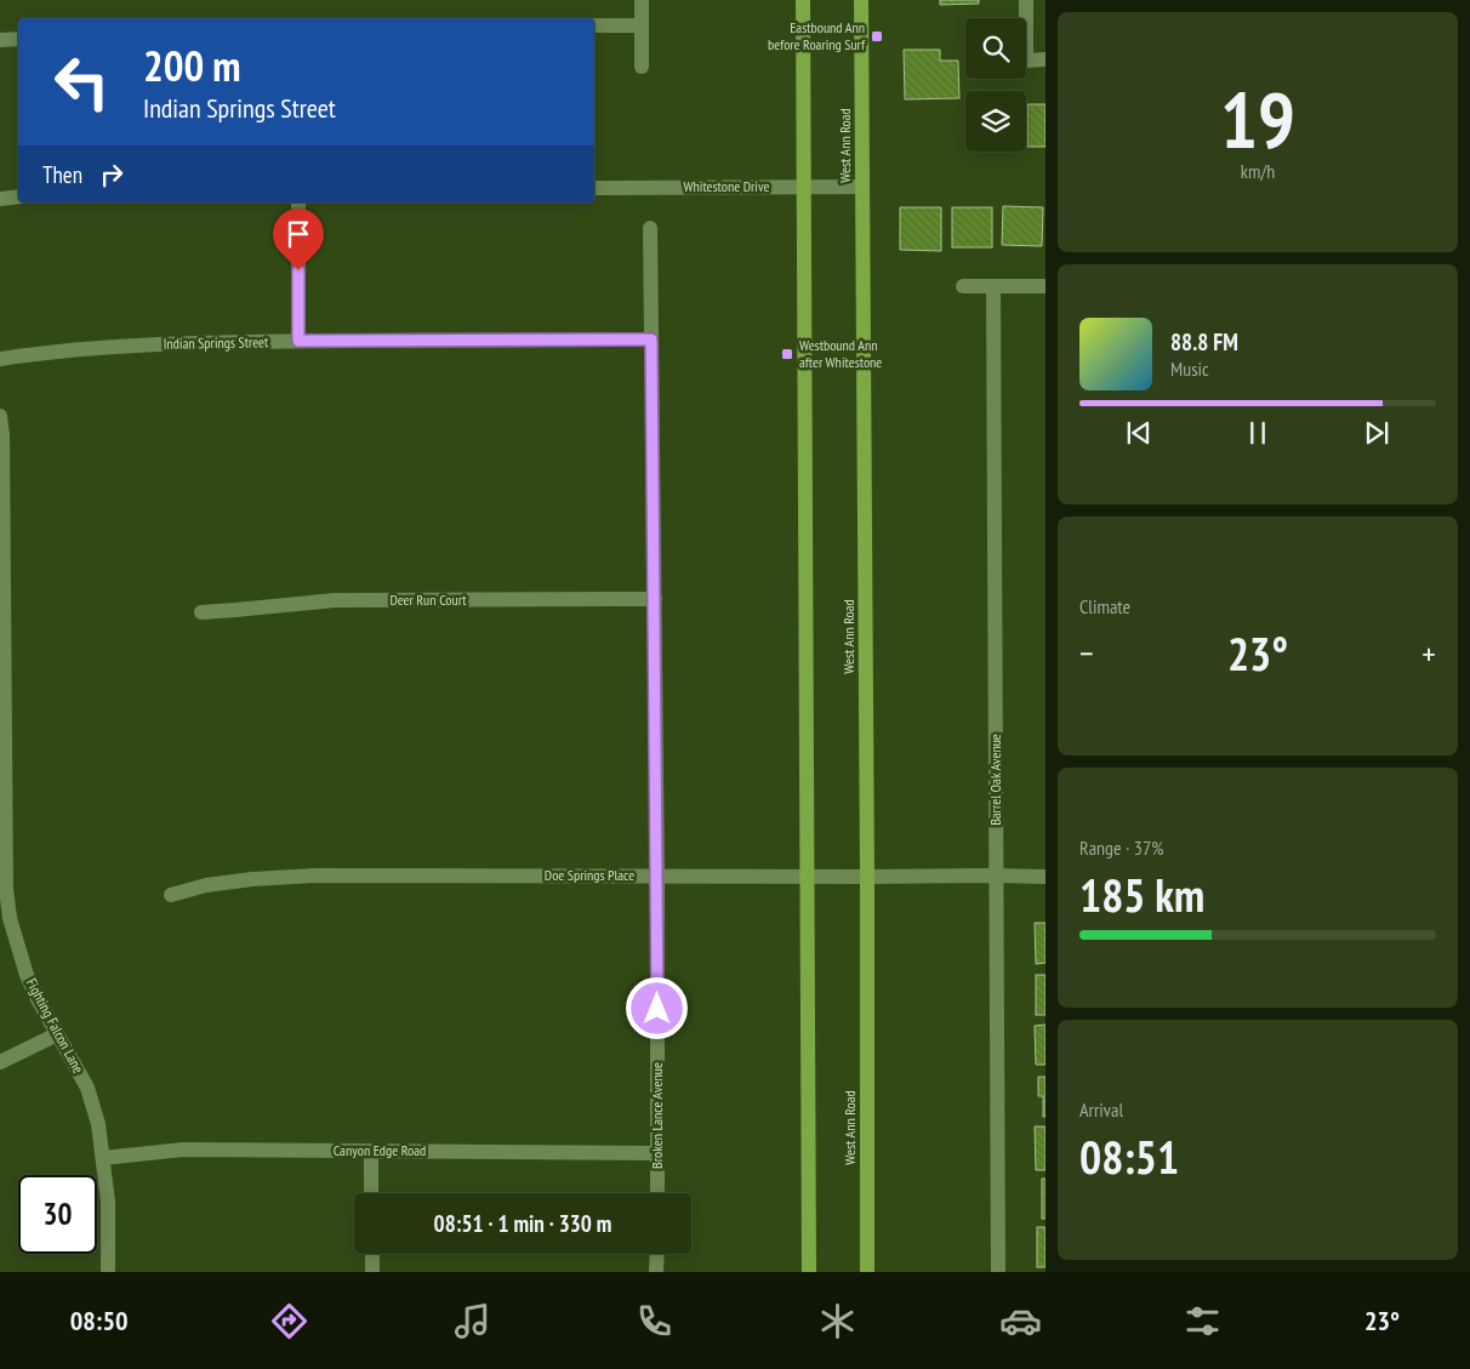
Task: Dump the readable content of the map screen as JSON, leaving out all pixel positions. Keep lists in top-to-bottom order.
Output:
{
  "streets": {
    "main road": ["West Ann Road"],
    "street": [
      "Whitestone Drive",
      "Indian Springs Street",
      "Deer Run Court",
      "Barrel Oak Avenue",
      "Doe Springs Place",
      "Fighting Falcon Lane",
      "Broken Lance Avenue",
      "Canyon Edge Road"
    ]
  },
  "crossings": [
    ["West Ann Road", "Whitestone Drive"],
    ["West Ann Road", "Doe Springs Place"],
    ["Indian Springs Street", "Broken Lance Avenue"],
    ["Deer Run Court", "Broken Lance Avenue"],
    ["Barrel Oak Avenue", "Doe Springs Place"],
    ["Doe Springs Place", "Broken Lance Avenue"],
    ["Fighting Falcon Lane", "Canyon Edge Road"],
    ["Broken Lance Avenue", "Canyon Edge Road"]
  ],
  "places": {
    "transit": ["Eastbound Ann before Roaring Surf", "Westbound Ann after Whitestone"]
  },
  "page": {
    "tile": [
      ["19", "km/h"],
      "Climate",
      ["Range · 37%", "185 km"],
      ["Arrival", "08:51"]
    ],
    "turn": ["200 m", "Indian Springs Street"],
    "then": "Then",
    "song": ["88.8 FM", "Music"],
    "heat": ["−", "23°", "+"],
    "limit": "30",
    "trip": "08:51 · 1 min · 330 m",
    "tabs": ["08:50", "23°"]
  }
}
